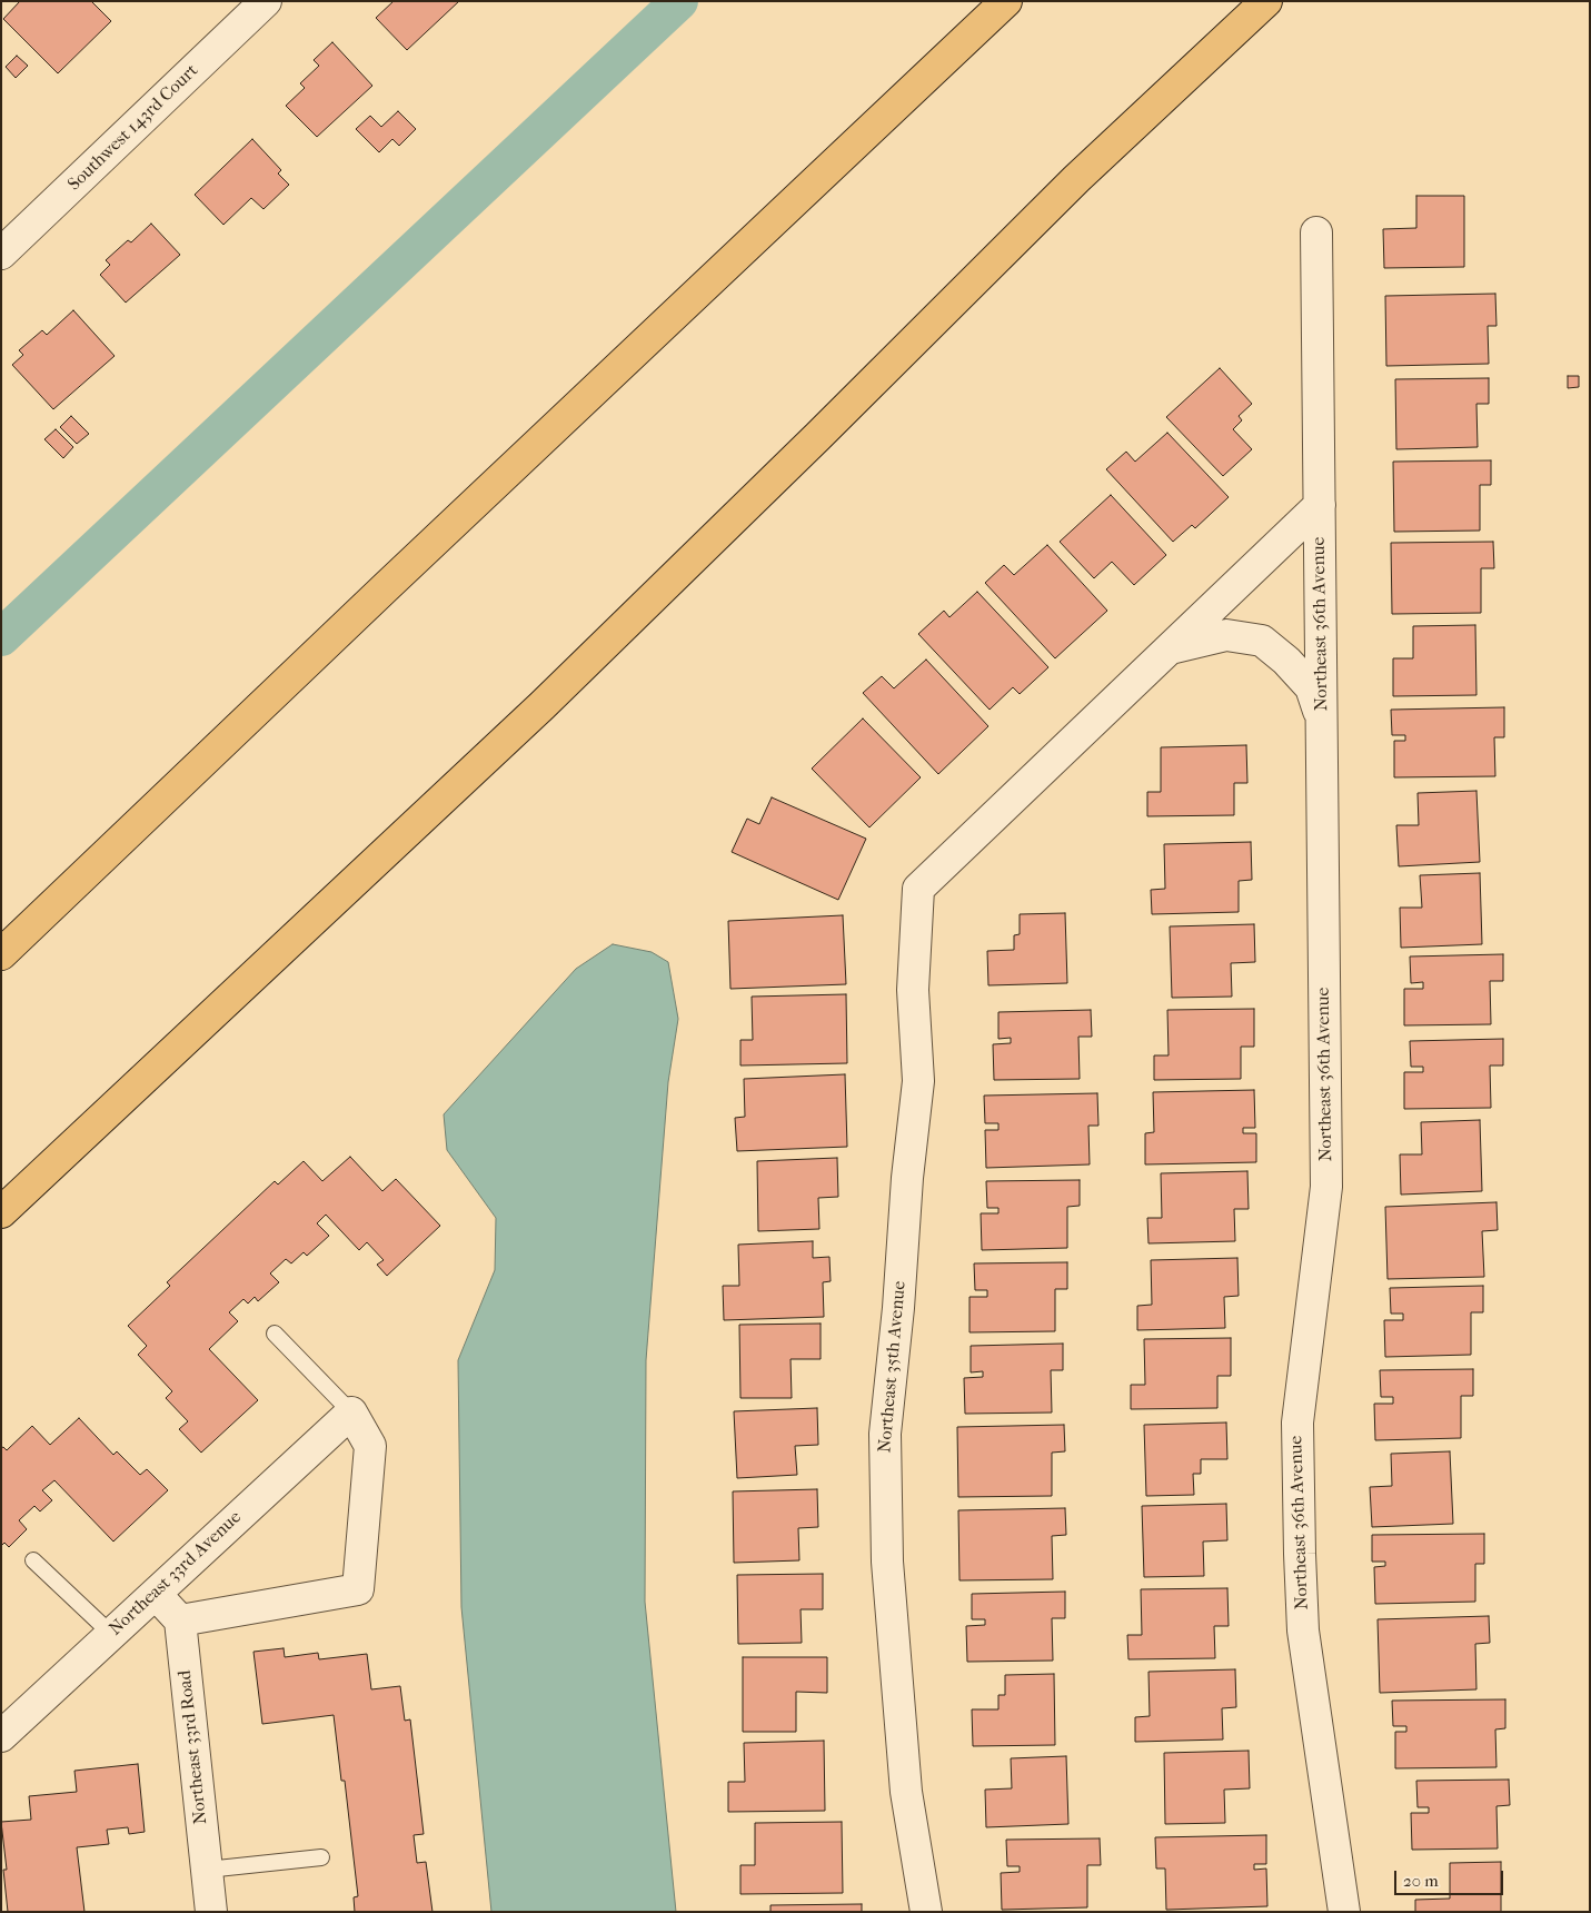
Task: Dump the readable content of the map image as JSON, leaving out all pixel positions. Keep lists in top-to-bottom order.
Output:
{
  "streets": {
    "street": [
      "Southwest 143rd Court",
      "Northeast 36th Avenue",
      "Northeast 35th Avenue",
      "Northeast 33rd Avenue",
      "Northeast 33rd Road"
    ]
  },
  "scale_bar": "20 m"
}
